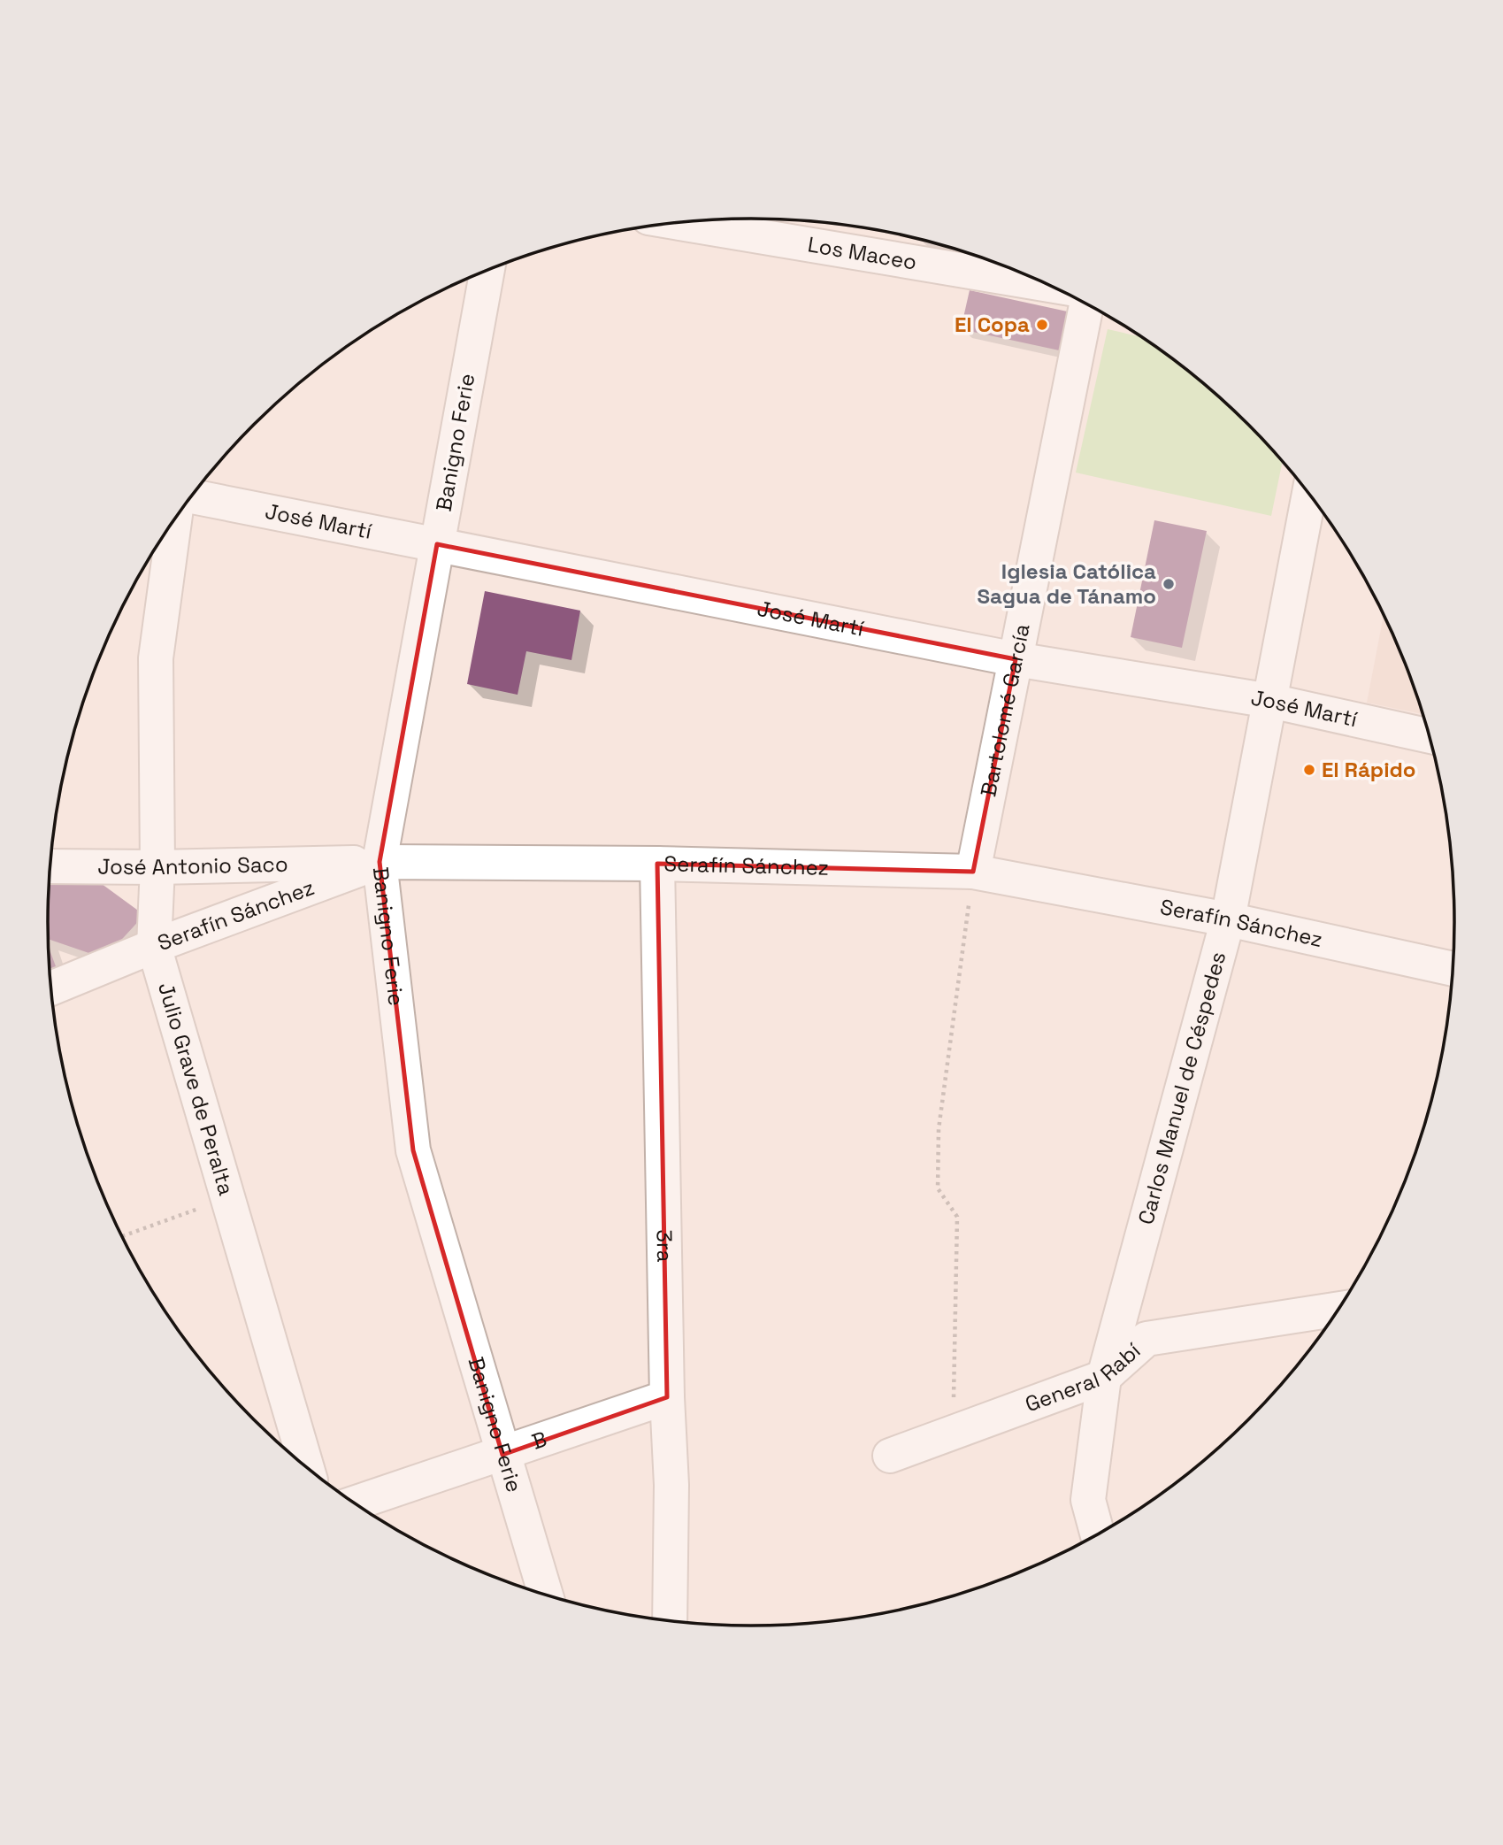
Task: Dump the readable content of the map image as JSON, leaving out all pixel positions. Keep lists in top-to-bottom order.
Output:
{
  "streets": {
    "street": [
      "Los Maceo",
      "Banigno Ferie",
      "José Martí",
      "Bartolomé García",
      "José Antonio Saco",
      "Serafín Sánchez",
      "Carlos Manuel de Céspedes",
      "Julio Grave de Peralta",
      "3ra",
      "General Rabí",
      "B"
    ]
  },
  "crossings": [
    ["Banigno Ferie", "José Martí"],
    ["Banigno Ferie", "José Antonio Saco"],
    ["Banigno Ferie", "Serafín Sánchez"],
    ["Banigno Ferie", "B"],
    ["José Martí", "Bartolomé García"],
    ["José Martí", "Carlos Manuel de Céspedes"],
    ["Bartolomé García", "Serafín Sánchez"],
    ["José Antonio Saco", "Serafín Sánchez"],
    ["José Antonio Saco", "Julio Grave de Peralta"],
    ["Serafín Sánchez", "Carlos Manuel de Céspedes"],
    ["Serafín Sánchez", "Julio Grave de Peralta"],
    ["Serafín Sánchez", "3ra"],
    ["Carlos Manuel de Céspedes", "General Rabí"],
    ["3ra", "B"]
  ],
  "places": ["El Copa", "Iglesia Católica Sagua de Tánamo", "El Rápido"]
}
